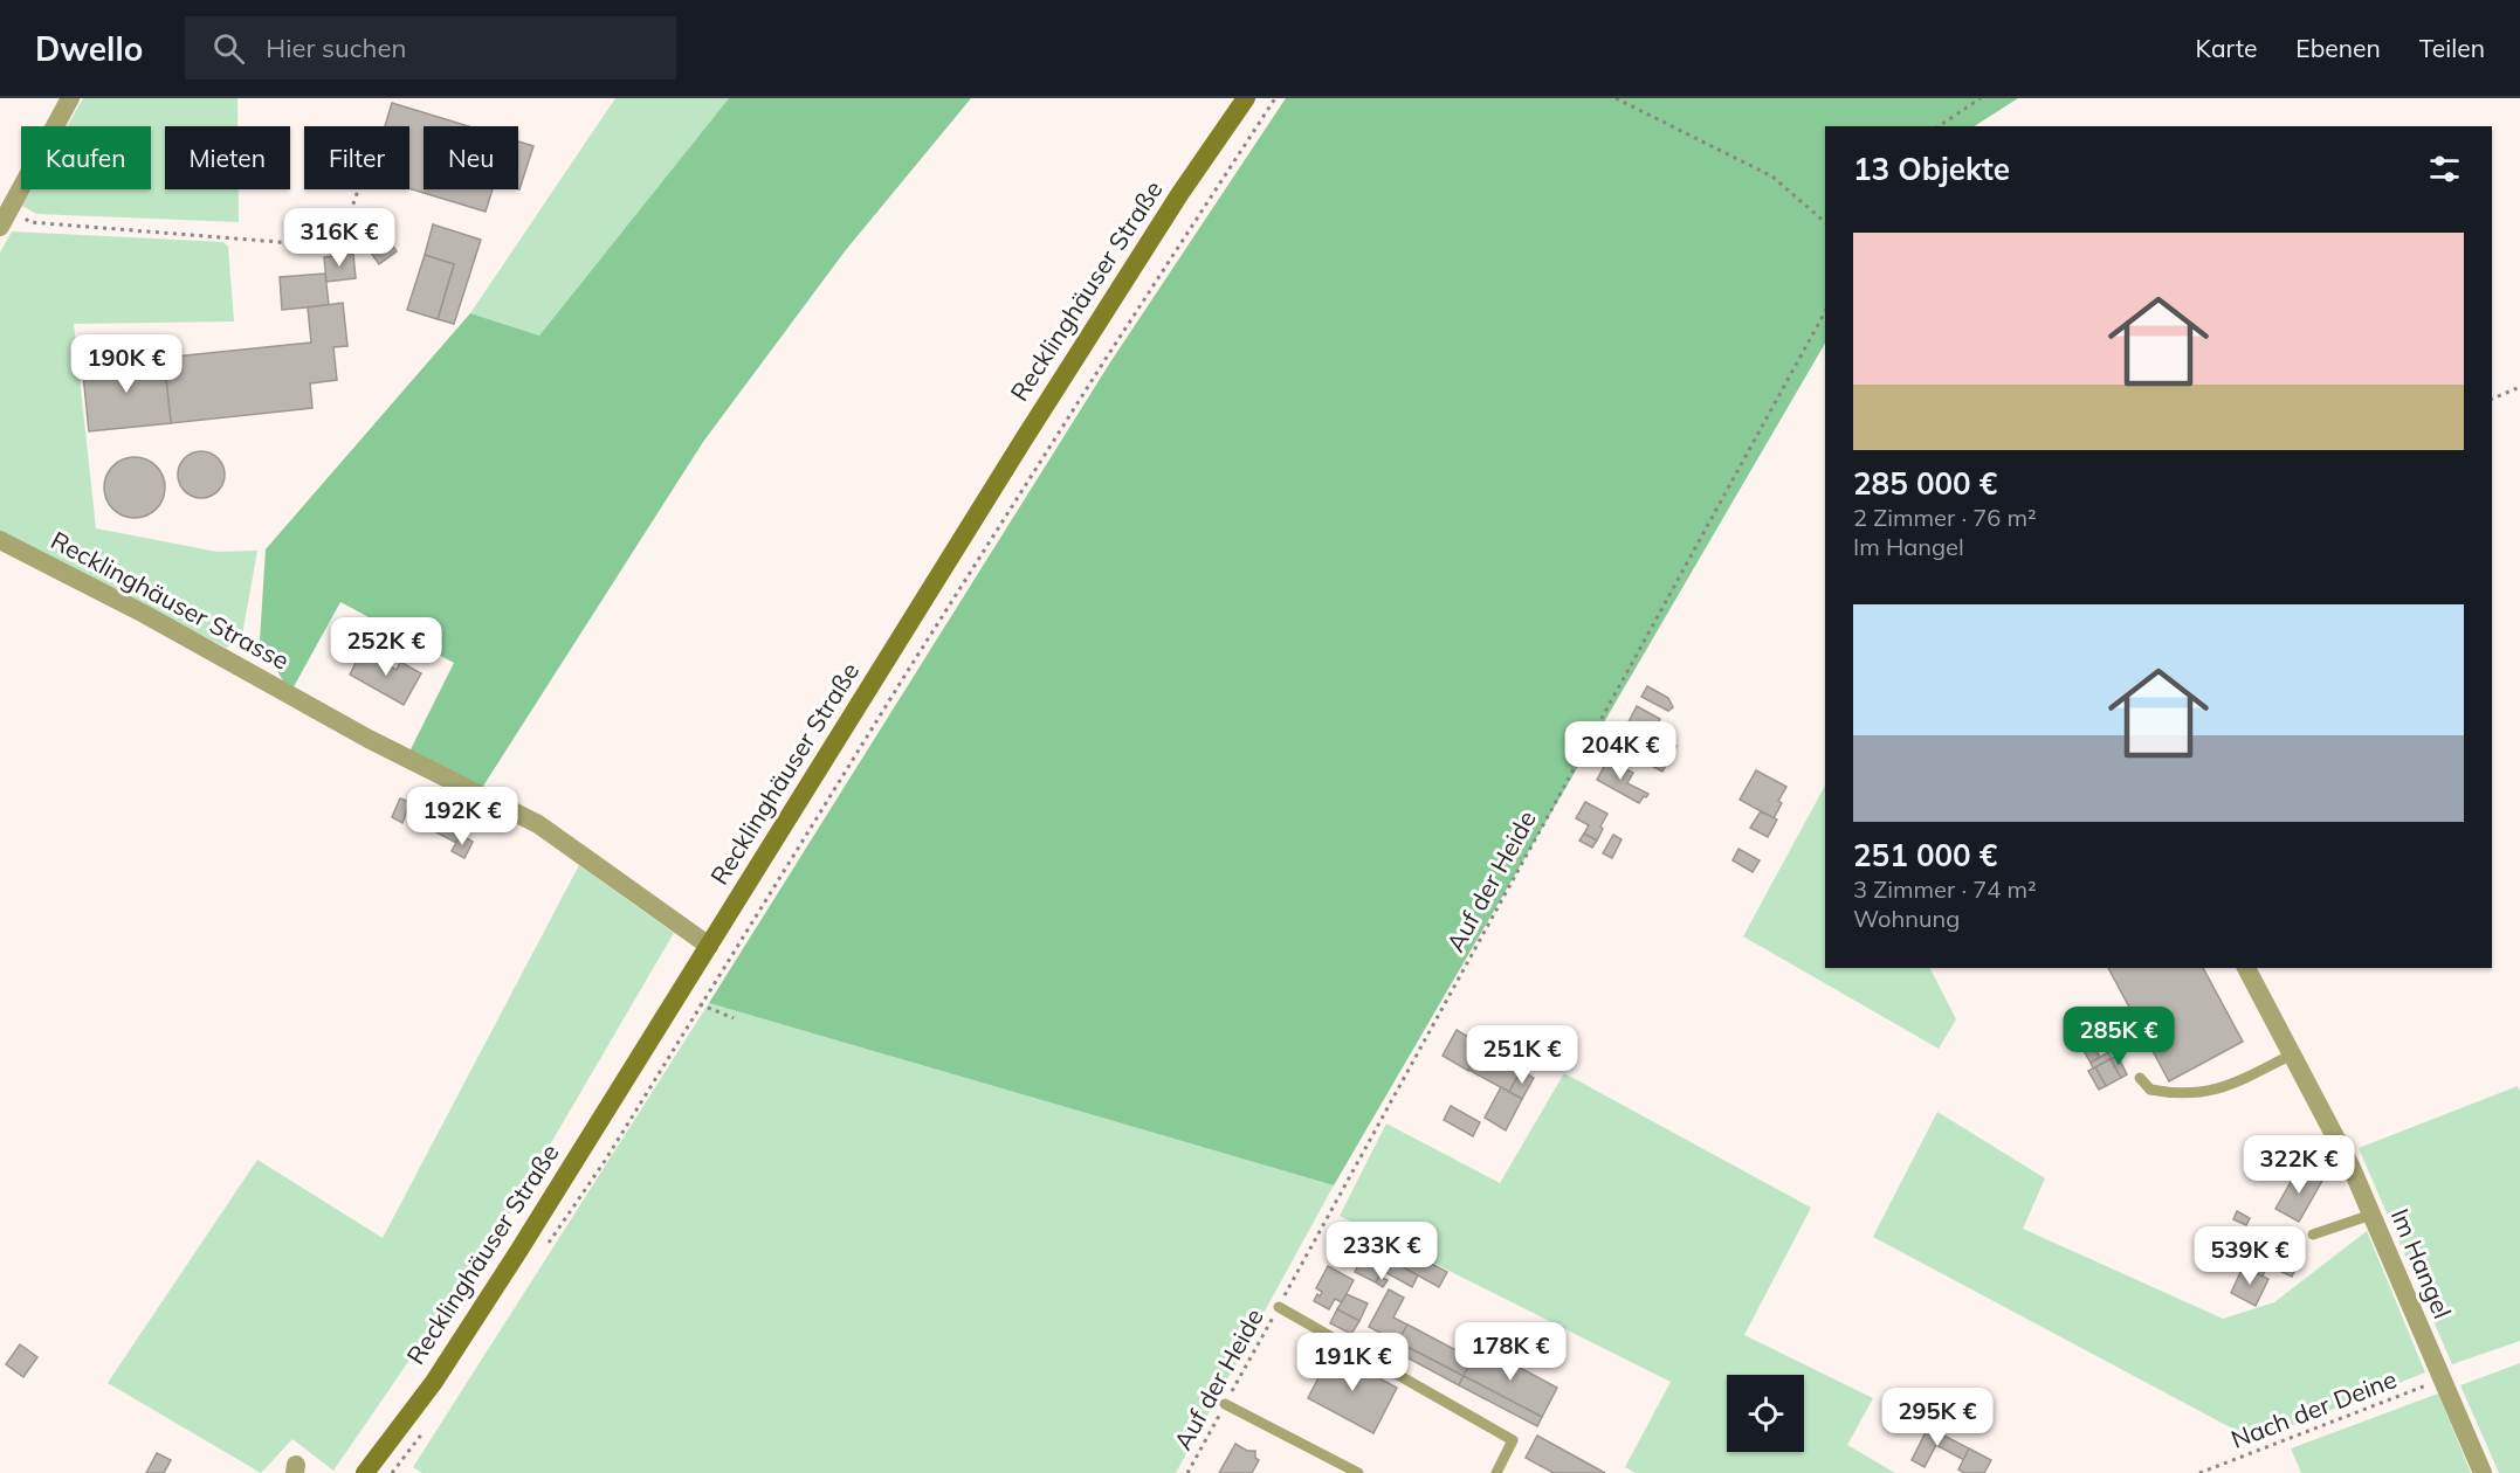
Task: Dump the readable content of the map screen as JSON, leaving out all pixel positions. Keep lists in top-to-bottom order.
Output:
{
  "streets": {
    "main road": ["Recklinghäuser Straße"],
    "street": ["Recklinghäuser Strasse", "Im Hangel"],
    "path": ["Auf der Heide", "Nach der Deine"]
  },
  "crossings": [
    ["Recklinghäuser Straße", "Recklinghäuser Strasse"],
    ["Im Hangel", "Nach der Deine"]
  ],
  "page": {
    "header": "Dwello",
    "search": "Hier suchen",
    "nav": ["Karte", "Ebenen", "Teilen"],
    "chip": [
      "Kaufen",
      "Mieten",
      "Filter",
      "Neu"
    ],
    "heading": "13 Objekte",
    "price": [
      "316K €",
      "190K €",
      "252K €",
      "204K €",
      "192K €",
      "285K €",
      "251K €",
      "322K €",
      "233K €",
      "539K €",
      "178K €",
      "191K €",
      "295K €"
    ],
    "list": [
      {
        "name": "285 000 €",
        "note": "2 Zimmer · 76 m² · Im Hangel"
      },
      {
        "name": "251 000 €",
        "note": "3 Zimmer · 74 m² · Wohnung"
      }
    ]
  }
}
